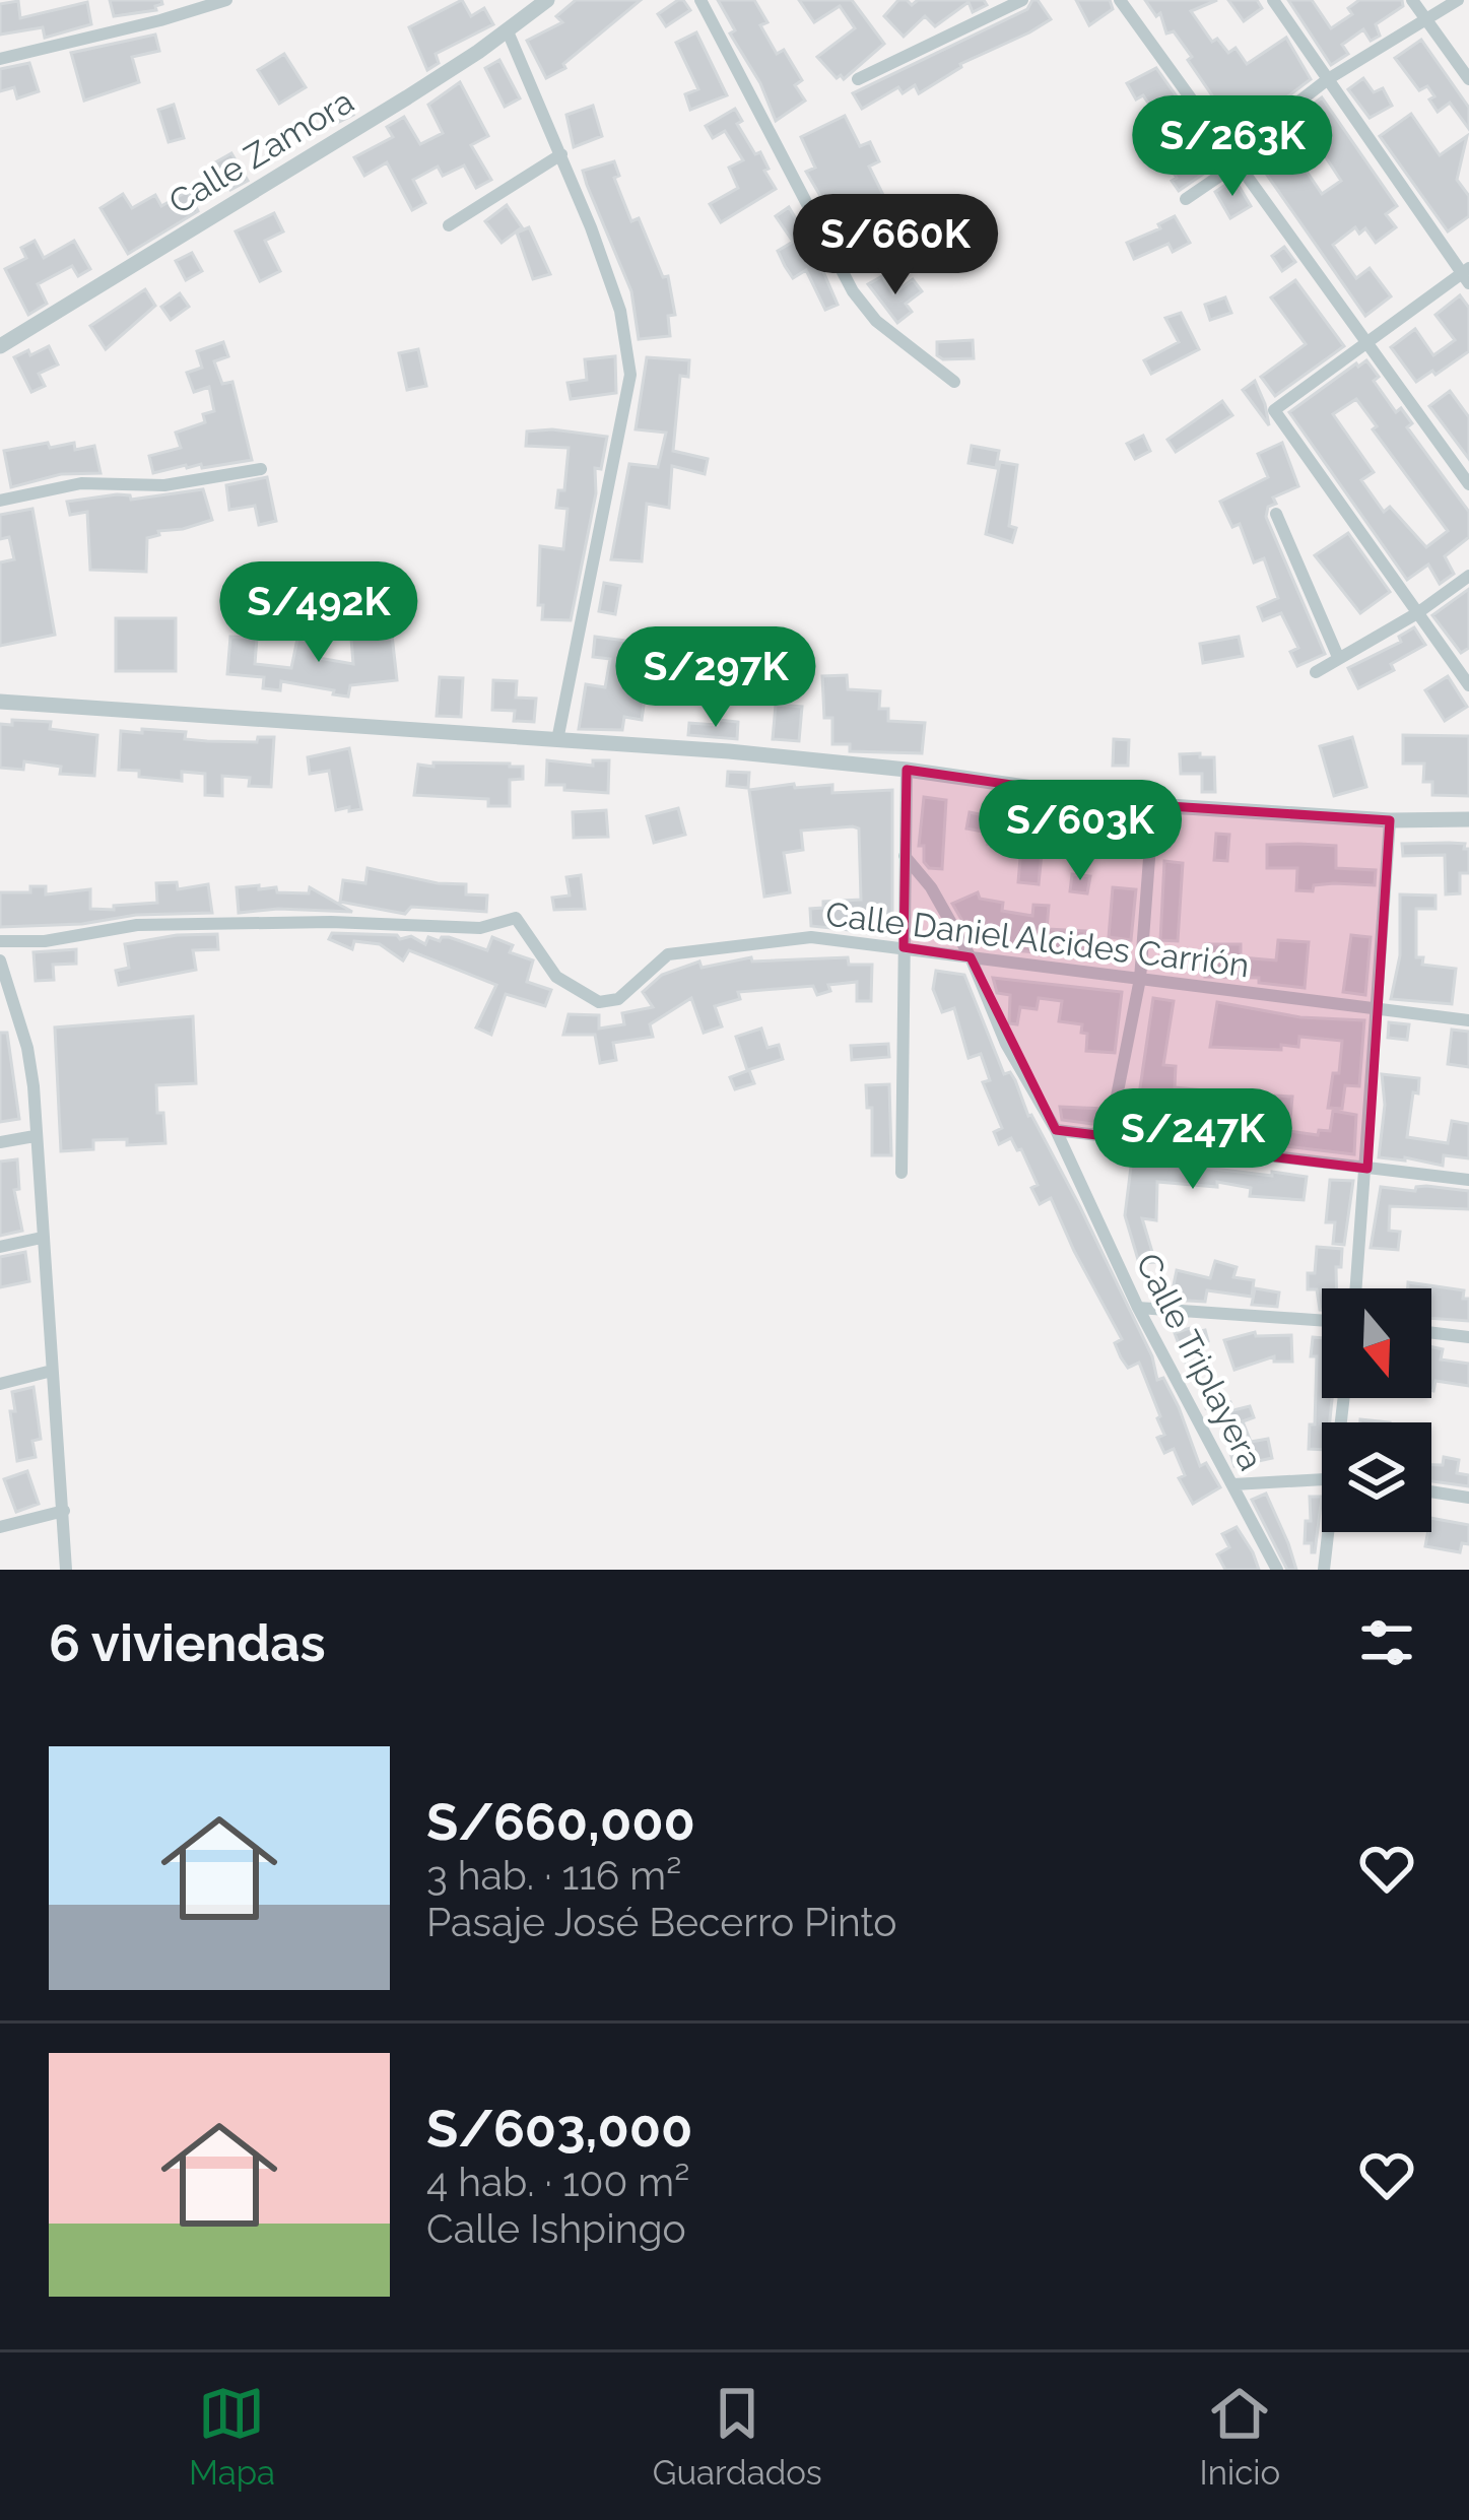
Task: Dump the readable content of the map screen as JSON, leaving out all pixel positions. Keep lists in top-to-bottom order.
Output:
{
  "streets": {
    "street": ["Calle Zamora", "Calle Daniel Alcides Carrión", "Calle Triplayera"]
  },
  "crossings": [
    ["Calle Daniel Alcides Carrión", "Calle Triplayera"]
  ],
  "north": "bottom",
  "page": {
    "price": [
      "S/263K",
      "S/660K",
      "S/492K",
      "S/297K",
      "S/603K",
      "S/247K"
    ],
    "heading": "6 viviendas",
    "list": [
      {
        "name": "S/660,000",
        "note": "3 hab. · 116 m² · Pasaje José Becerro Pinto"
      },
      {
        "name": "S/603,000",
        "note": "4 hab. · 100 m² · Calle Ishpingo"
      }
    ],
    "tabs": ["Mapa", "Guardados", "Inicio"]
  }
}
